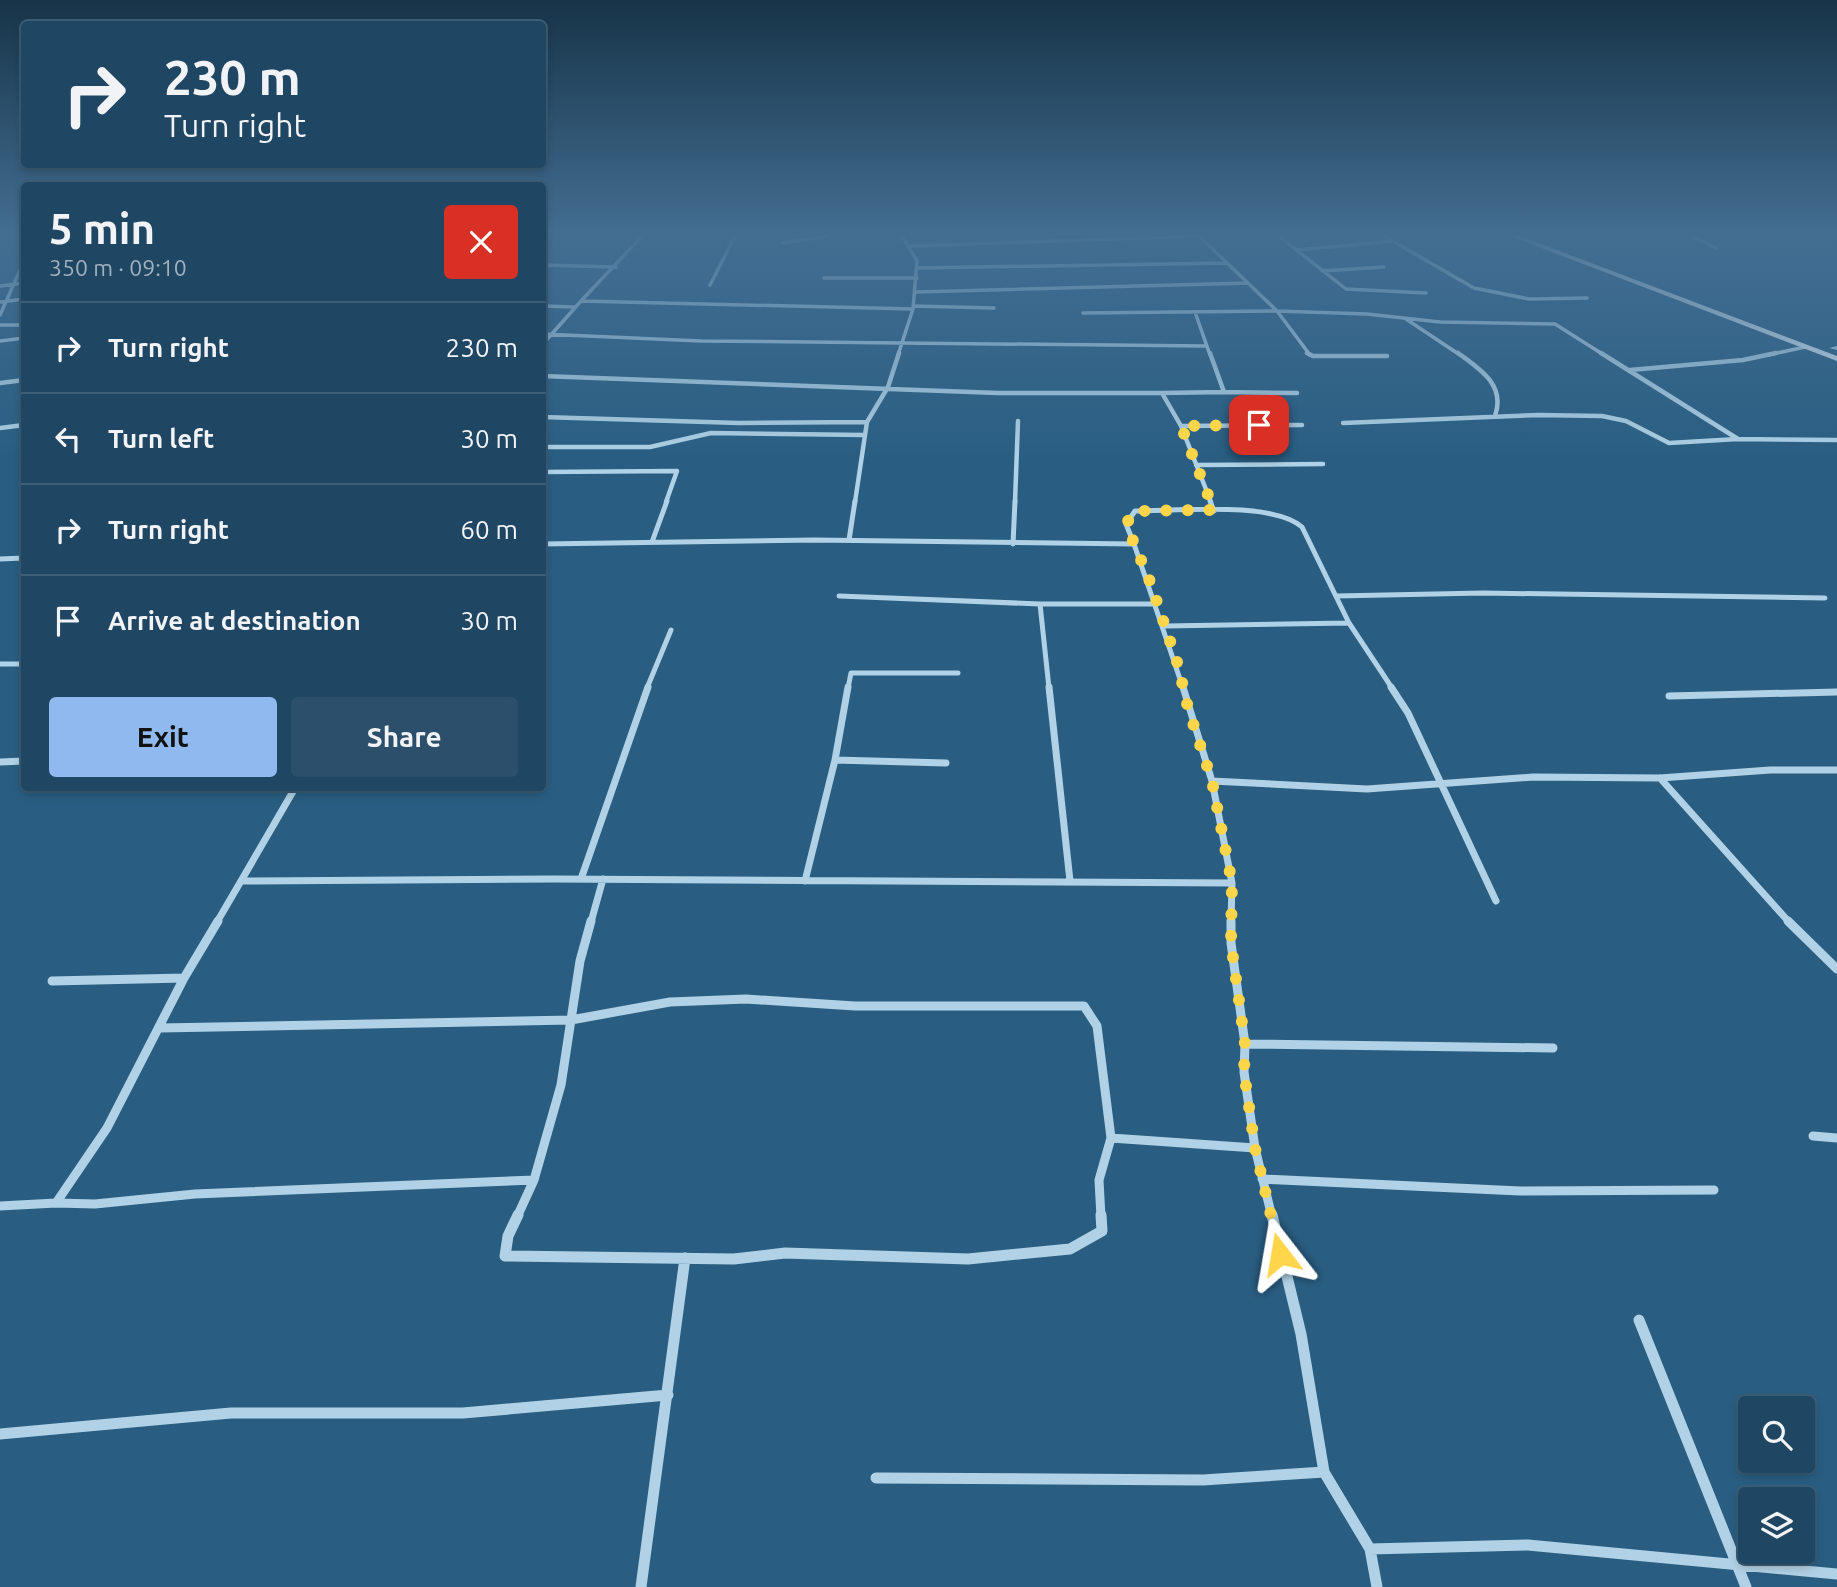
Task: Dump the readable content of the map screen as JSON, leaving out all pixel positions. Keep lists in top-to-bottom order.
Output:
{
  "page": {
    "turn": ["230 m", "Turn right"],
    "heading": ["5 min", "350 m · 09:10"],
    "list": [
      {
        "name": "Turn right",
        "value": "230 m"
      },
      {
        "name": "Turn left",
        "value": "30 m"
      },
      {
        "name": "Turn right",
        "value": "60 m"
      },
      {
        "name": "Arrive at destination",
        "value": "30 m"
      }
    ],
    "buttons": ["Exit", "Share"]
  }
}
